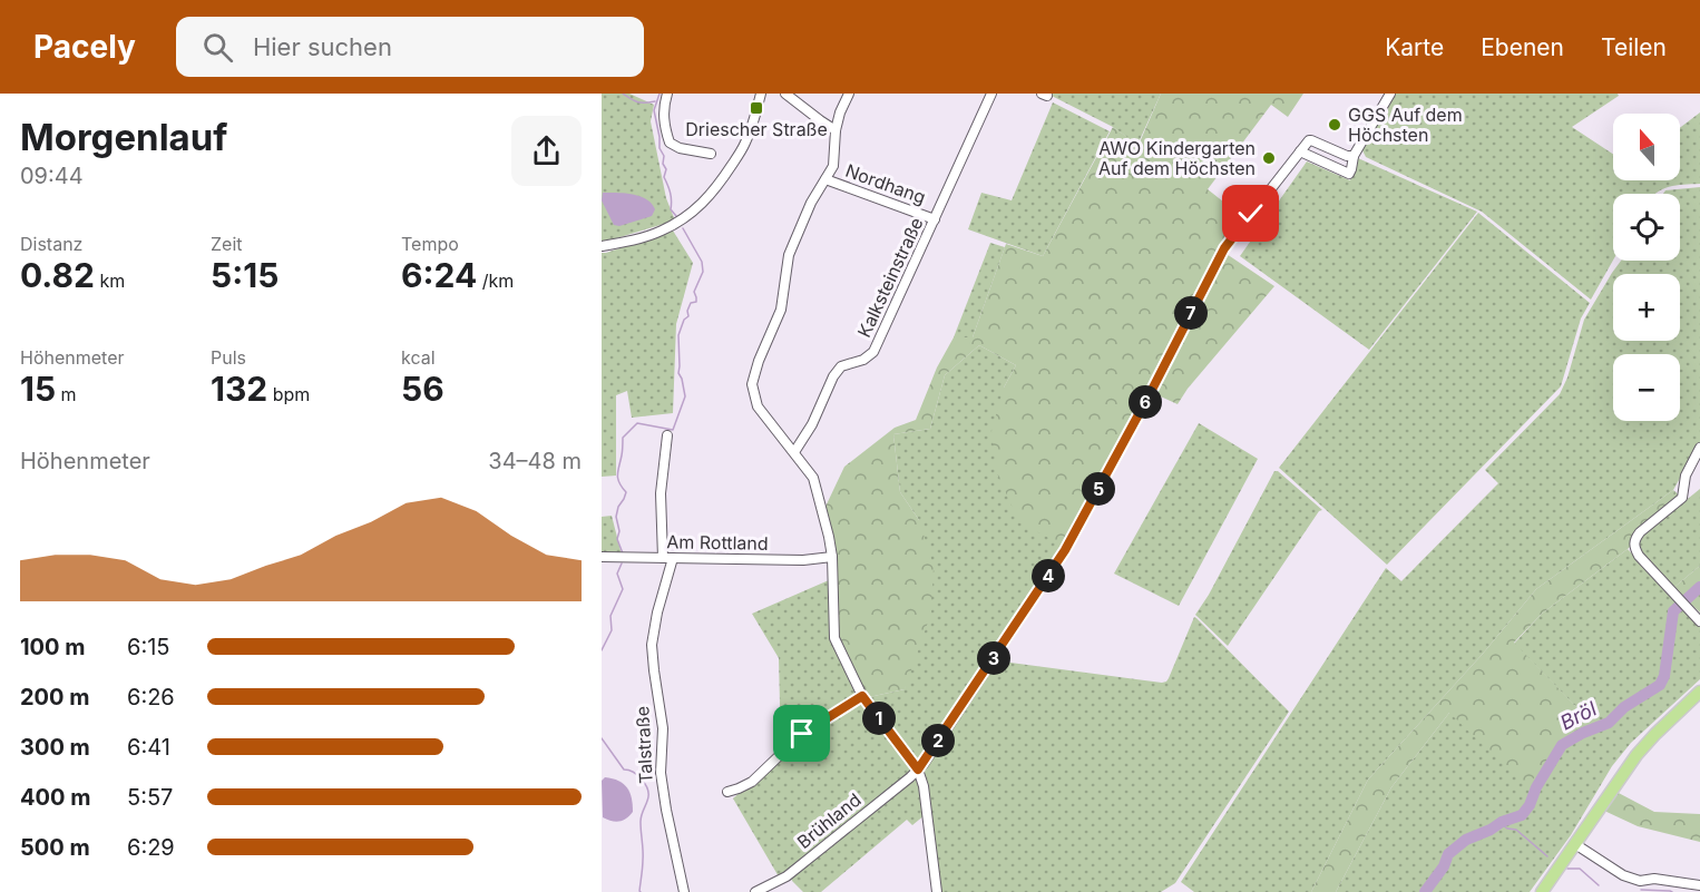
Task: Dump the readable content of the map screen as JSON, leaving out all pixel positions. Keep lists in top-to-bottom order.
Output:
{
  "streets": {
    "street": [
      "Nordhang",
      "Kalksteinstraße",
      "Am Rottland",
      "Talstraße",
      "Brühland"
    ]
  },
  "crossings": [
    ["Nordhang", "Kalksteinstraße"],
    ["Am Rottland", "Talstraße"]
  ],
  "water": ["Bröl"],
  "places": {
    "transit": ["Driescher Straße"],
    "other": ["GGS Auf dem Höchsten", "AWO Kindergarten Auf dem Höchsten"]
  },
  "north": "top",
  "page": {
    "header": "Pacely",
    "search": "Hier suchen",
    "nav": ["Karte", "Ebenen", "Teilen"],
    "heading": ["Morgenlauf", "09:44"],
    "map_buttons": ["+", "−"],
    "stats": [
      ["Distanz", "0.82 km"],
      ["Zeit", "5:15"],
      ["Tempo", "6:24 /km"],
      ["Höhenmeter", "15 m"],
      ["Puls", "132 bpm"],
      ["kcal", "56"]
    ],
    "pins": [
      "7",
      "6",
      "5",
      "4",
      "3",
      "1",
      "2"
    ],
    "chart": ["Höhenmeter", "34–48 m"],
    "list": [
      {
        "name": "100 m",
        "note": "6:15"
      },
      {
        "name": "200 m",
        "note": "6:26"
      },
      {
        "name": "300 m",
        "note": "6:41"
      },
      {
        "name": "400 m",
        "note": "5:57"
      },
      {
        "name": "500 m",
        "note": "6:29"
      }
    ]
  }
}
